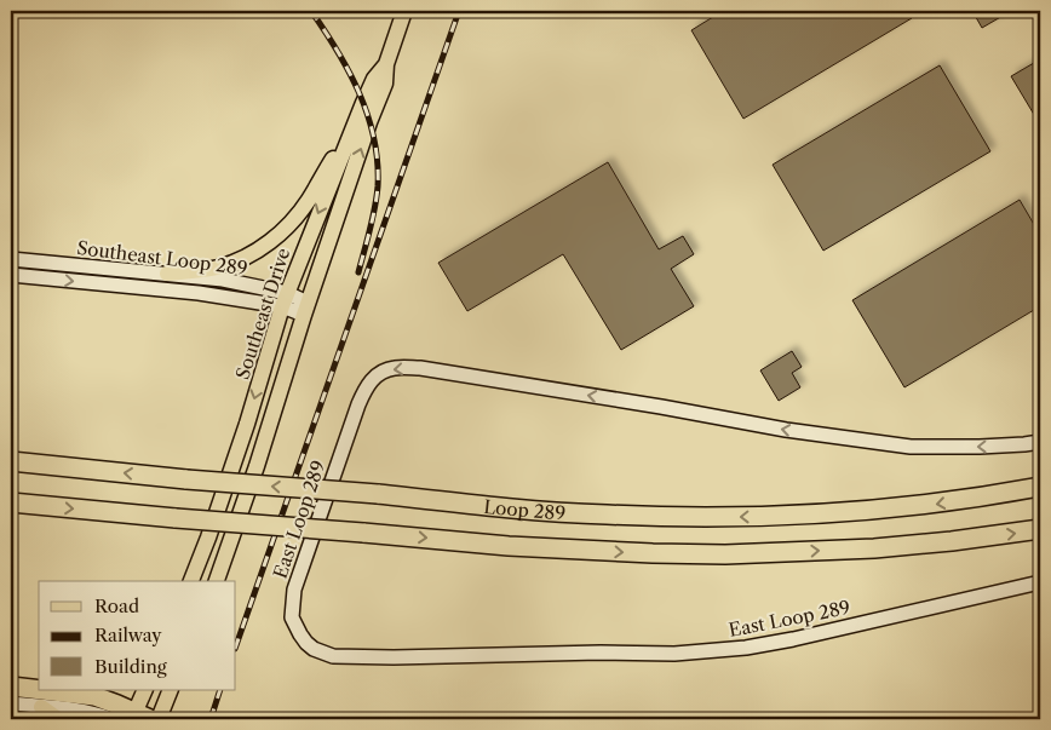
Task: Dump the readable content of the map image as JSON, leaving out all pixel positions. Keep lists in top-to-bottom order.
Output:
{
  "streets": {
    "highway": ["Loop 289"],
    "main road": ["Southeast Loop 289", "Southeast Drive", "East Loop 289"]
  },
  "crossings": [
    ["Southeast Loop 289", "Southeast Drive"]
  ],
  "legend": ["Road", "Railway", "Building"]
}
